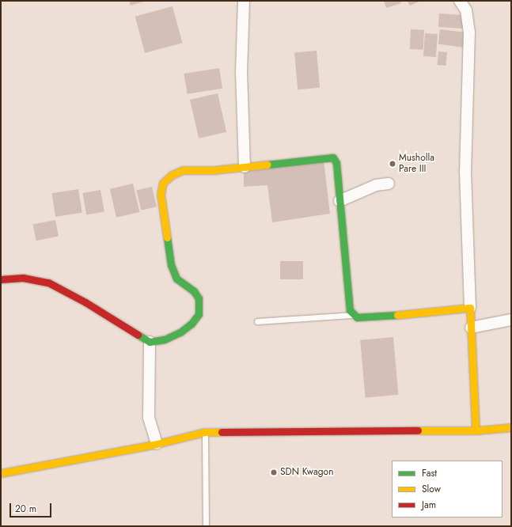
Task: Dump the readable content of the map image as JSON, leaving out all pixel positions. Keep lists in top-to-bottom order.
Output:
{
  "places": ["Musholla Pare III", "SDN Kwagon"],
  "legend": ["Fast", "Slow", "Jam"],
  "scale_bar": "20 m"
}
